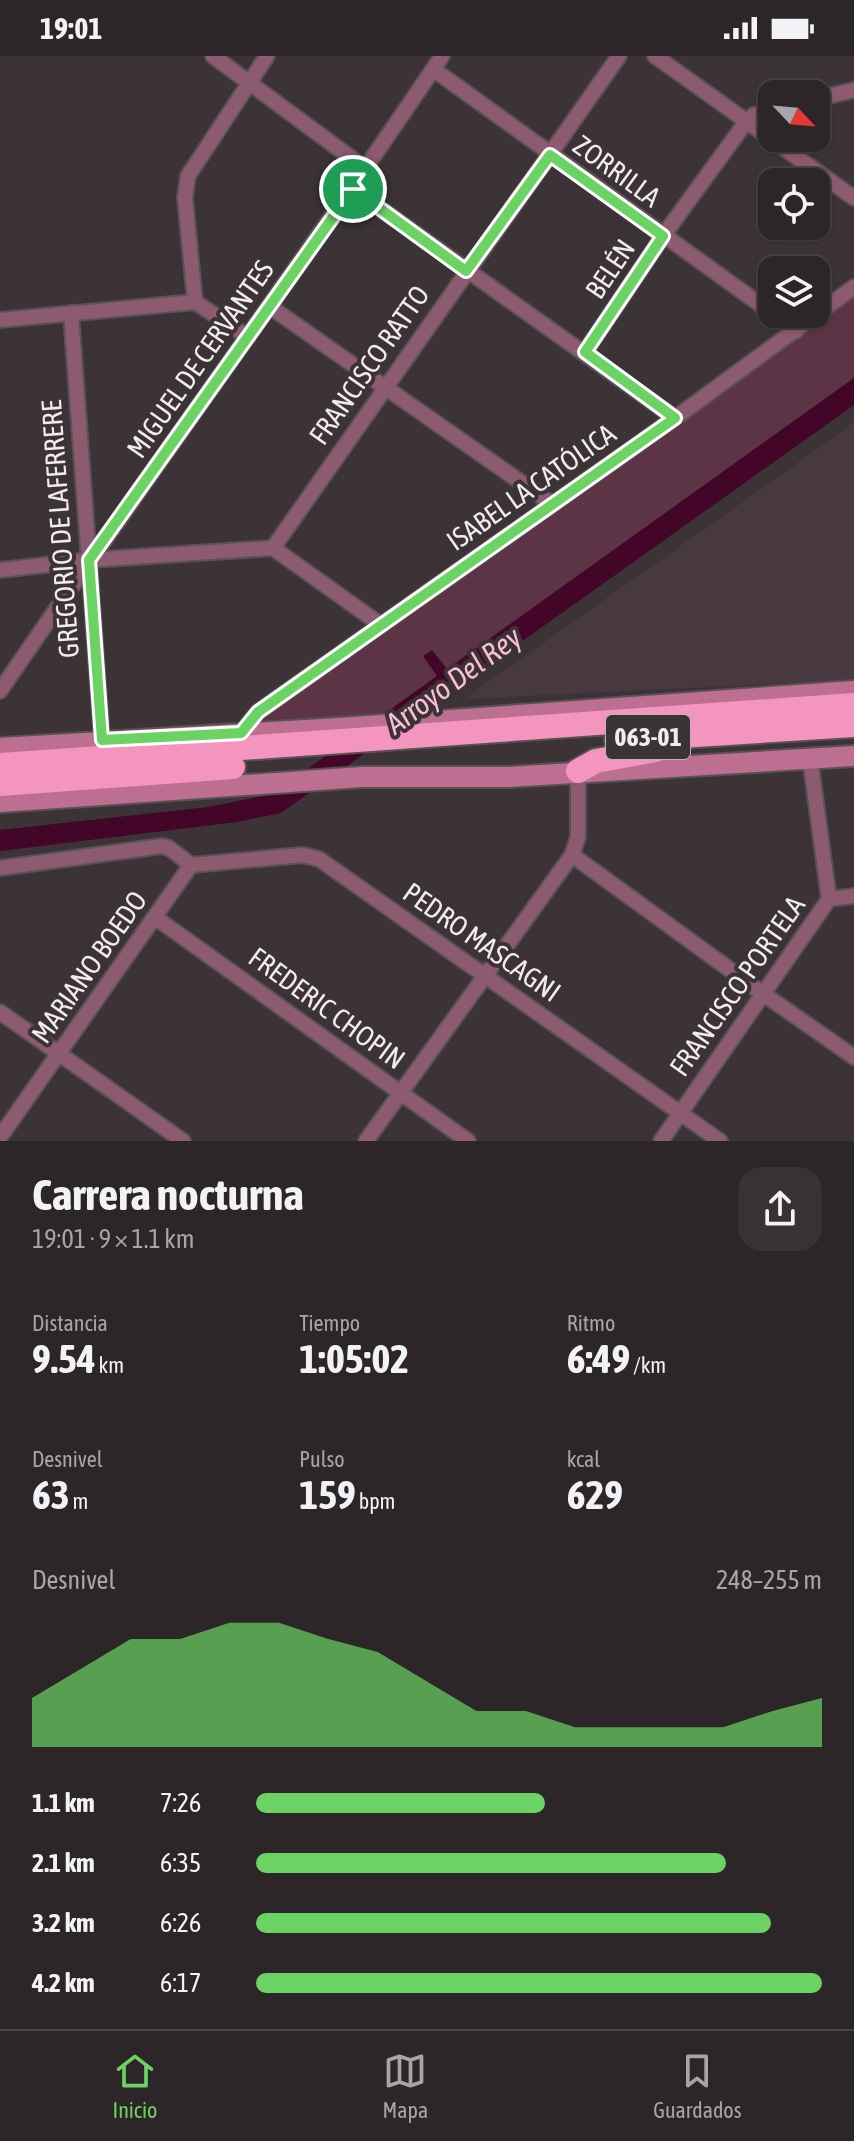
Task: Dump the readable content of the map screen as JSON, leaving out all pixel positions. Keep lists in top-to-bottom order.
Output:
{
  "streets": {
    "highway": ["063-01"],
    "street": [
      "ZORRILLA",
      "BELÉN",
      "MIGUEL DE CERVANTES",
      "FRANCISCO RATTO",
      "ISABEL LA CATÓLICA",
      "GREGORIO DE LAFERRERE",
      "PEDRO MASCAGNI",
      "MARIANO BOEDO",
      "FRANCISCO PORTELA",
      "FREDERIC CHOPIN"
    ]
  },
  "crossings": [
    ["ZORRILLA", "BELÉN"],
    ["ZORRILLA", "MIGUEL DE CERVANTES"],
    ["ZORRILLA", "FRANCISCO RATTO"],
    ["ZORRILLA", "ISABEL LA CATÓLICA"],
    ["MIGUEL DE CERVANTES", "GREGORIO DE LAFERRERE"],
    ["PEDRO MASCAGNI", "MARIANO BOEDO"],
    ["PEDRO MASCAGNI", "FRANCISCO PORTELA"],
    ["MARIANO BOEDO", "FREDERIC CHOPIN"]
  ],
  "water": ["Arroyo Del Rey"],
  "north": "bottom right",
  "page": {
    "status": "19:01",
    "heading": ["Carrera nocturna", "19:01 · 9 × 1.1 km"],
    "stats": [
      ["Distancia", "9.54 km"],
      ["Tiempo", "1:05:02"],
      ["Ritmo", "6:49 /km"],
      ["Desnivel", "63 m"],
      ["Pulso", "159 bpm"],
      ["kcal", "629"]
    ],
    "chart": ["Desnivel", "248–255 m"],
    "list": [
      {
        "name": "1.1 km",
        "note": "7:26"
      },
      {
        "name": "2.1 km",
        "note": "6:35"
      },
      {
        "name": "3.2 km",
        "note": "6:26"
      },
      {
        "name": "4.2 km",
        "note": "6:17"
      }
    ],
    "tabs": ["Inicio", "Mapa", "Guardados"]
  }
}
